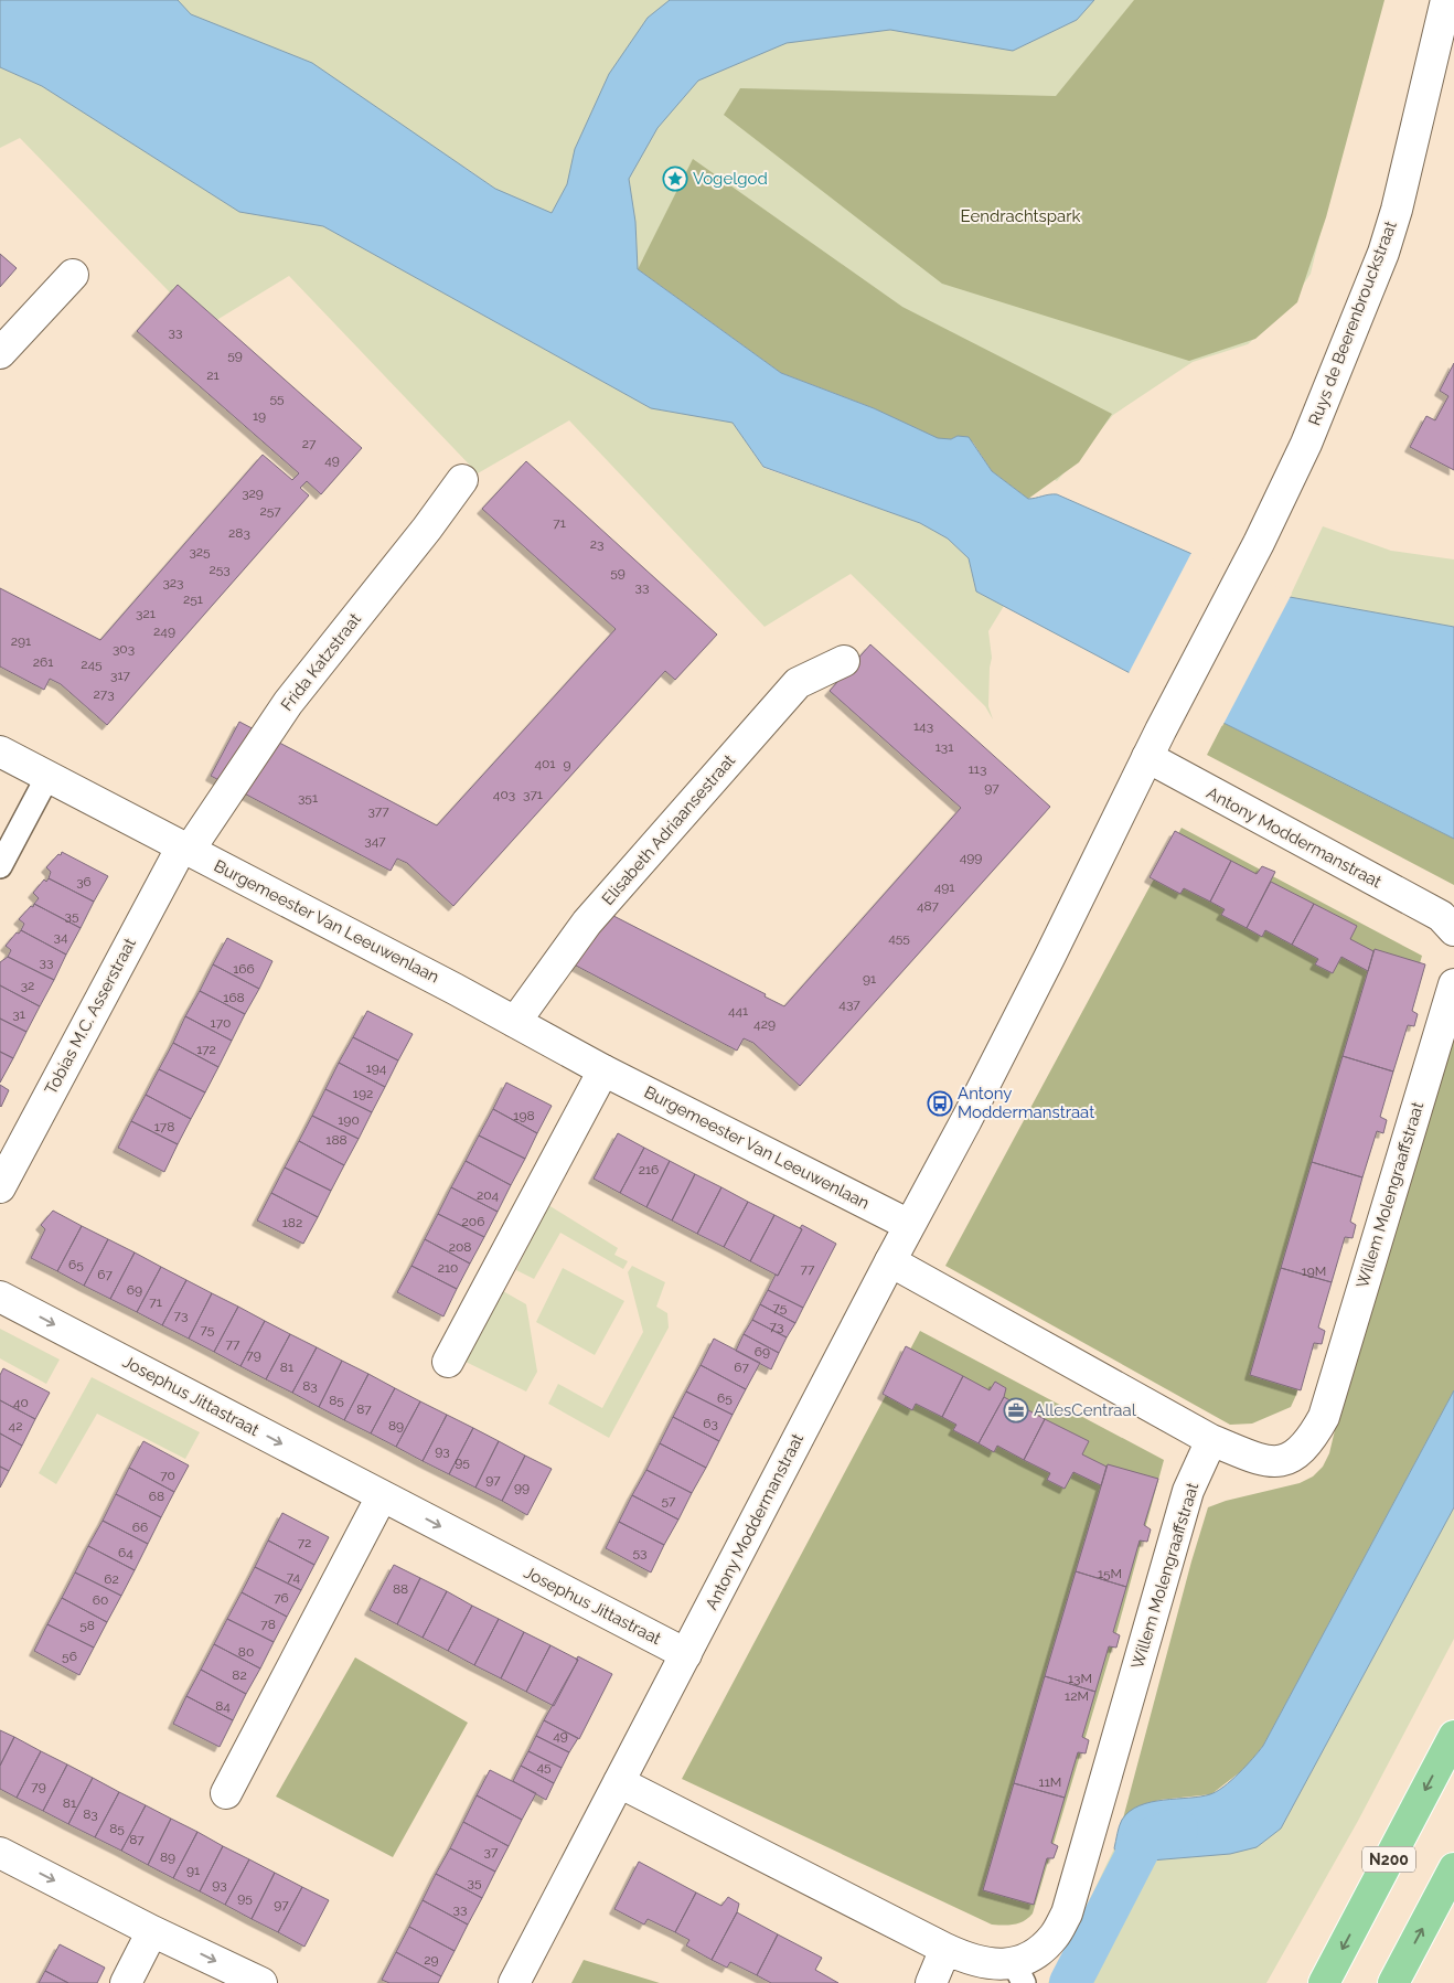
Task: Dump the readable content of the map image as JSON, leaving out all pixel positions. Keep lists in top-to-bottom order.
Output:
{
  "streets": {
    "main road": ["N200"],
    "street": [
      "Ruys de Beerenbrouckstraat",
      "Frida Katzstraat",
      "Elisabeth Adriaansestraat",
      "Antony Moddermanstraat",
      "Burgemeester Van Leeuwenlaan",
      "Tobias M.C. Asserstraat",
      "Willem Molengraaffstraat",
      "Josephus Jittastraat"
    ]
  },
  "crossings": [
    ["Ruys de Beerenbrouckstraat", "Antony Moddermanstraat"],
    ["Frida Katzstraat", "Burgemeester Van Leeuwenlaan"],
    ["Frida Katzstraat", "Tobias M.C. Asserstraat"],
    ["Elisabeth Adriaansestraat", "Burgemeester Van Leeuwenlaan"],
    ["Antony Moddermanstraat", "Burgemeester Van Leeuwenlaan"],
    ["Antony Moddermanstraat", "Josephus Jittastraat"],
    ["Burgemeester Van Leeuwenlaan", "Tobias M.C. Asserstraat"]
  ],
  "one_way": ["Josephus Jittastraat"],
  "parks": ["Eendrachtspark"],
  "places": {
    "place": ["Vogelgod"],
    "bus stop": ["Antony Moddermanstraat"],
    "office": ["AllesCentraal"]
  },
  "house_numbers": [
    "33",
    "59",
    "21",
    "55",
    "19",
    "27",
    "49",
    "329",
    "257",
    "71",
    "283",
    "23",
    "325",
    "253",
    "59",
    "323",
    "33",
    "251",
    "321",
    "249",
    "291",
    "303",
    "261",
    "245",
    "317",
    "273",
    "143",
    "131",
    "401",
    "9",
    "113",
    "97",
    "403",
    "371",
    "351",
    "377",
    "347",
    "499",
    "36",
    "491",
    "487",
    "35",
    "34",
    "455",
    "33",
    "166",
    "91",
    "32",
    "168",
    "437",
    "441",
    "31",
    "170",
    "429",
    "172",
    "194",
    "192",
    "198",
    "190",
    "178",
    "188",
    "216",
    "204",
    "206",
    "182",
    "208",
    "65",
    "210",
    "77",
    "19M",
    "67",
    "69",
    "71",
    "75",
    "73",
    "73",
    "75",
    "77",
    "69",
    "79",
    "81",
    "67",
    "83",
    "65",
    "85",
    "40",
    "87",
    "63",
    "42",
    "89",
    "93",
    "95",
    "70",
    "97",
    "99",
    "68",
    "57",
    "66",
    "72",
    "64",
    "53",
    "15M",
    "74",
    "62",
    "88",
    "76",
    "60",
    "78",
    "58",
    "80",
    "56",
    "82",
    "13M",
    "12M",
    "84",
    "49",
    "45",
    "11M",
    "79",
    "81",
    "83",
    "85",
    "87",
    "37",
    "89",
    "91",
    "35",
    "93",
    "95",
    "97",
    "33",
    "29"
  ]
}
